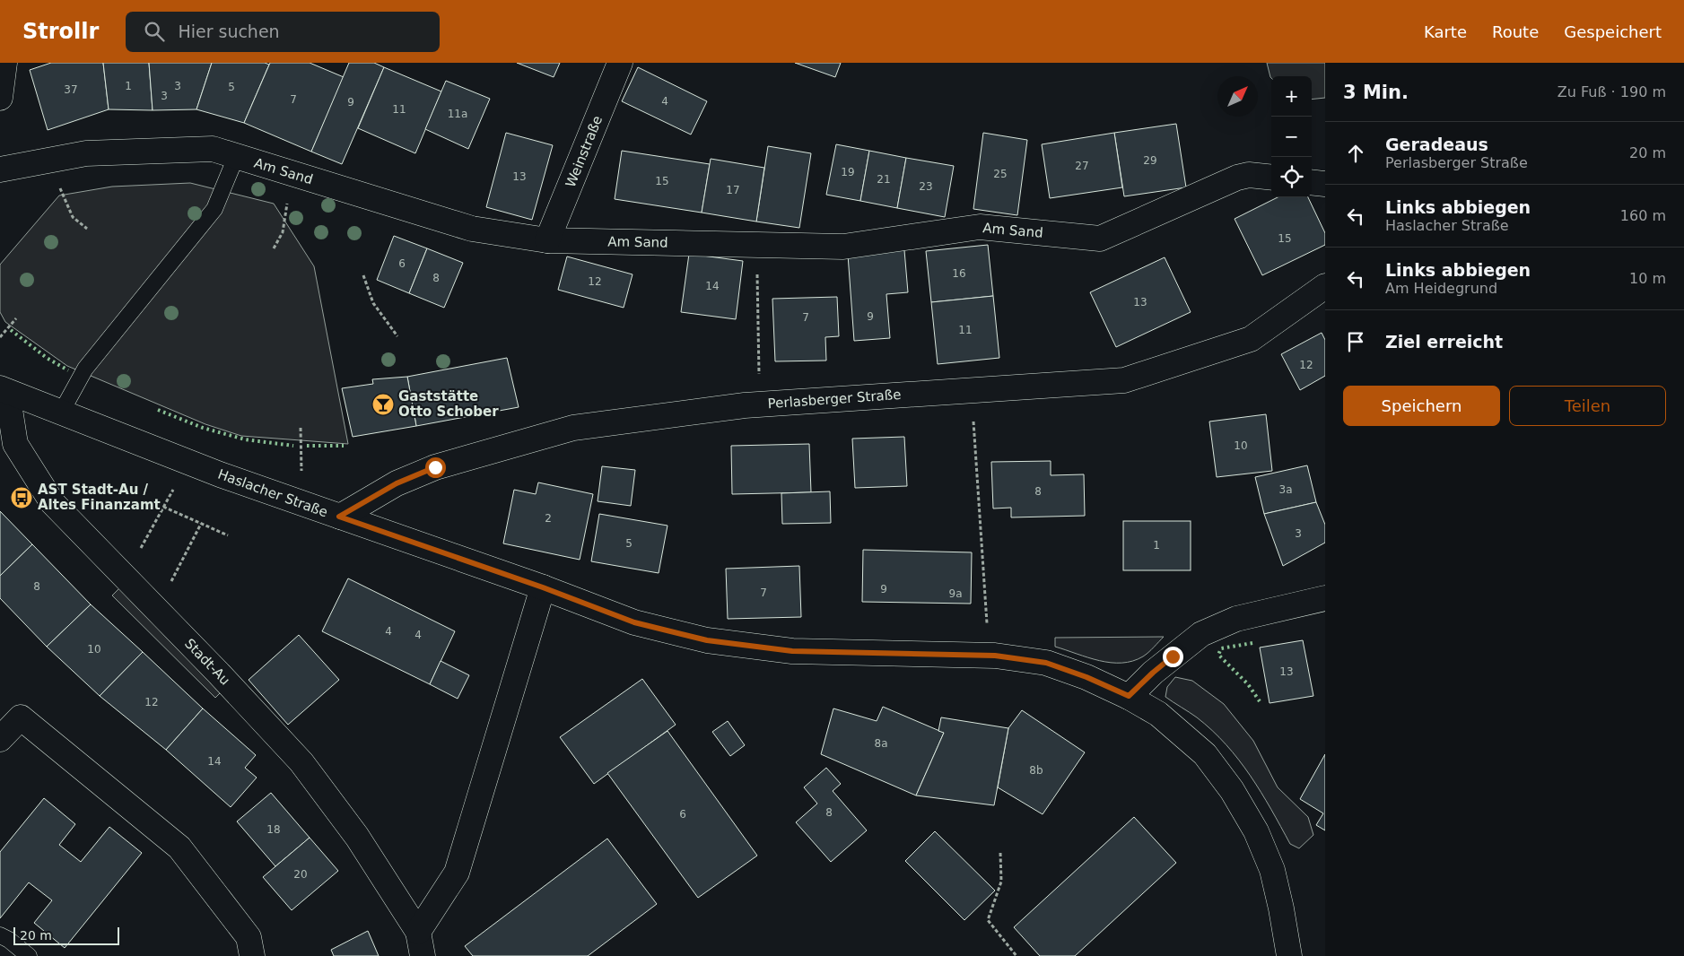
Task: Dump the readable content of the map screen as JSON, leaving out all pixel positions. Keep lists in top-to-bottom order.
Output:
{
  "streets": {
    "street": [
      "Weinstraße",
      "Am Sand",
      "Perlasberger Straße",
      "Haslacher Straße",
      "Stadt-Au"
    ]
  },
  "crossings": [
    ["Weinstraße", "Am Sand"],
    ["Perlasberger Straße", "Haslacher Straße"],
    ["Haslacher Straße", "Stadt-Au"]
  ],
  "places": {
    "bar": ["Gaststätte Otto Schober"],
    "bus stop": ["AST Stadt-Au / Altes Finanzamt"]
  },
  "house_numbers": [
    "1",
    "3",
    "5",
    "37",
    "3",
    "7",
    "4",
    "9",
    "11",
    "11a",
    "29",
    "27",
    "19",
    "25",
    "13",
    "21",
    "15",
    "23",
    "17",
    "15",
    "6",
    "16",
    "8",
    "12",
    "14",
    "13",
    "9",
    "7",
    "11",
    "12",
    "10",
    "3a",
    "8",
    "2",
    "3",
    "5",
    "1",
    "8",
    "9",
    "7",
    "9a",
    "4",
    "4",
    "10",
    "13",
    "12",
    "8a",
    "14",
    "8b",
    "8",
    "6",
    "18",
    "20"
  ],
  "scale_bar": "20 m",
  "north": "top right",
  "page": {
    "header": "Strollr",
    "search": "Hier suchen",
    "nav": ["Karte", "Route", "Gespeichert"],
    "heading": ["3 Min.", "Zu Fuß · 190 m"],
    "map_buttons": ["+", "−"],
    "list": [
      ["Geradeaus", "Perlasberger Straße", "20 m"],
      ["Links abbiegen", "Haslacher Straße", "160 m"],
      ["Links abbiegen", "Am Heidegrund", "10 m"],
      "Ziel erreicht"
    ],
    "buttons": ["Speichern", "Teilen"],
    "scale": "20 m"
  }
}
